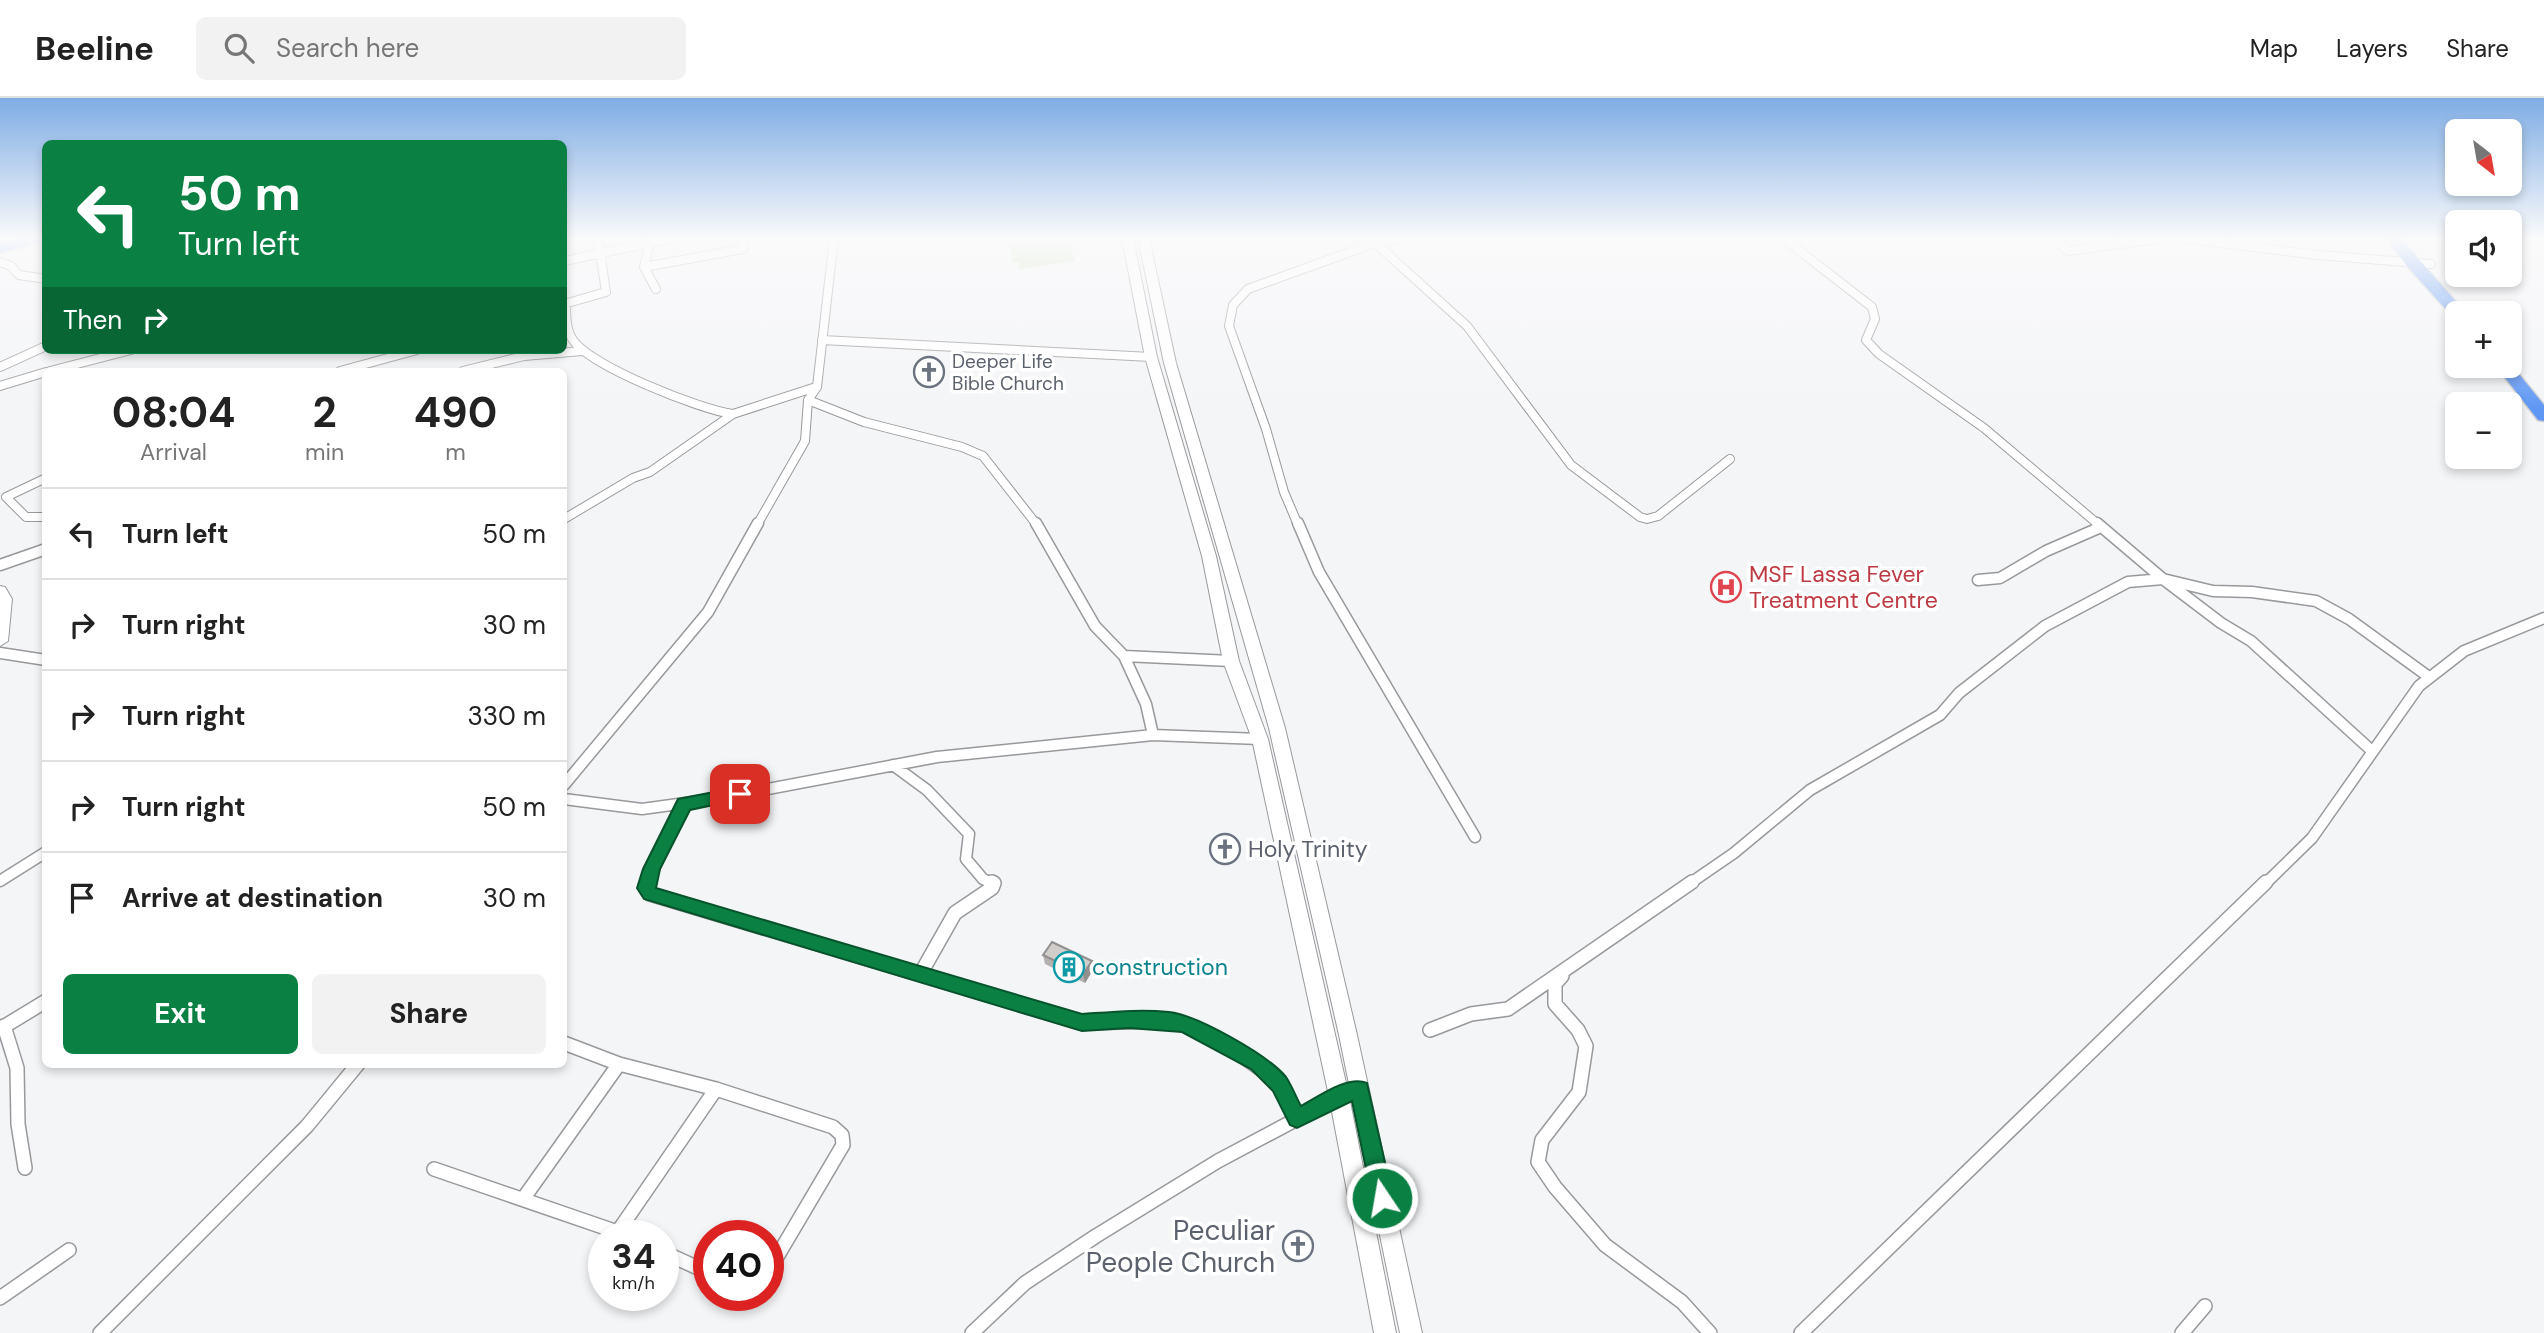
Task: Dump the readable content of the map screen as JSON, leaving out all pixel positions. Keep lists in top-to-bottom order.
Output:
{
  "places": {
    "church": ["Deeper Life Bible Church", "Holy Trinity", "Peculiar People Church"],
    "hospital": ["MSF Lassa Fever Treatment Centre"],
    "building": ["construction"]
  },
  "north": "bottom right",
  "page": {
    "header": "Beeline",
    "search": "Search here",
    "nav": ["Map", "Layers", "Share"],
    "map_buttons": ["+", "−"],
    "turn": ["50 m", "Turn left"],
    "then": "Then",
    "eta": [
      "08:04",
      "Arrival",
      "2",
      "min",
      "490",
      "m"
    ],
    "list": [
      {
        "name": "Turn left",
        "value": "50 m"
      },
      {
        "name": "Turn right",
        "value": "30 m"
      },
      {
        "name": "Turn right",
        "value": "330 m"
      },
      {
        "name": "Turn right",
        "value": "50 m"
      },
      {
        "name": "Arrive at destination",
        "value": "30 m"
      }
    ],
    "buttons": ["Exit", "Share"],
    "speed": "34 km/h",
    "limit": "40"
  }
}
